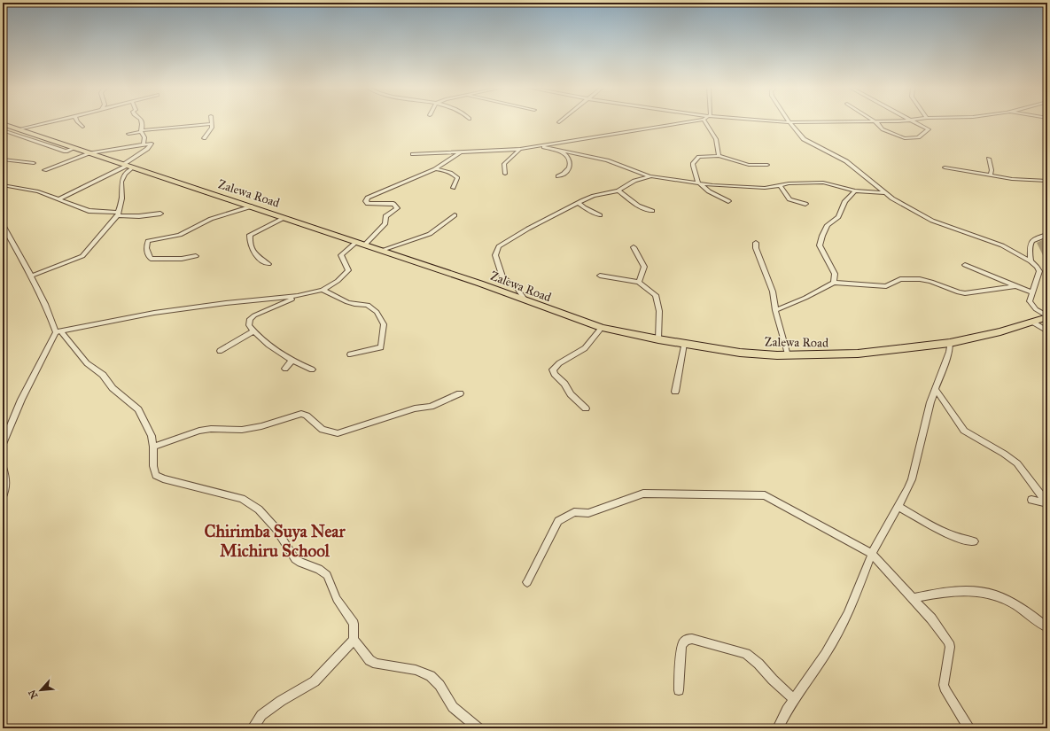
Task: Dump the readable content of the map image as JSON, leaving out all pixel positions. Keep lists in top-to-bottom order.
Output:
{
  "streets": {
    "highway": ["Zalewa Road"]
  },
  "districts": ["Chirimba Suya Near Michiru School"],
  "north": "bottom left"
}
